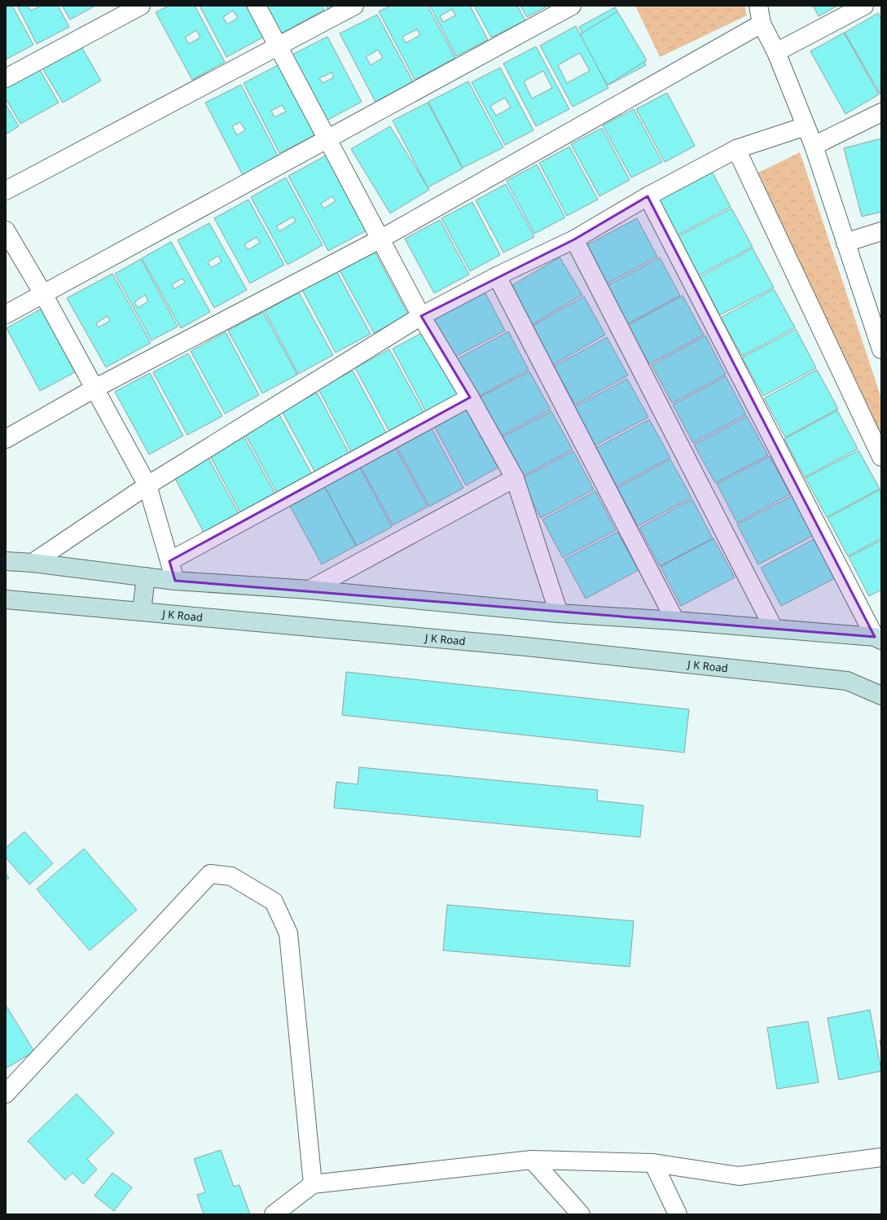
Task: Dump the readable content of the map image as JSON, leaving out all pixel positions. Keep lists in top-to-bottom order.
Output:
{
  "streets": {
    "main road": ["J K Road"]
  }
}
